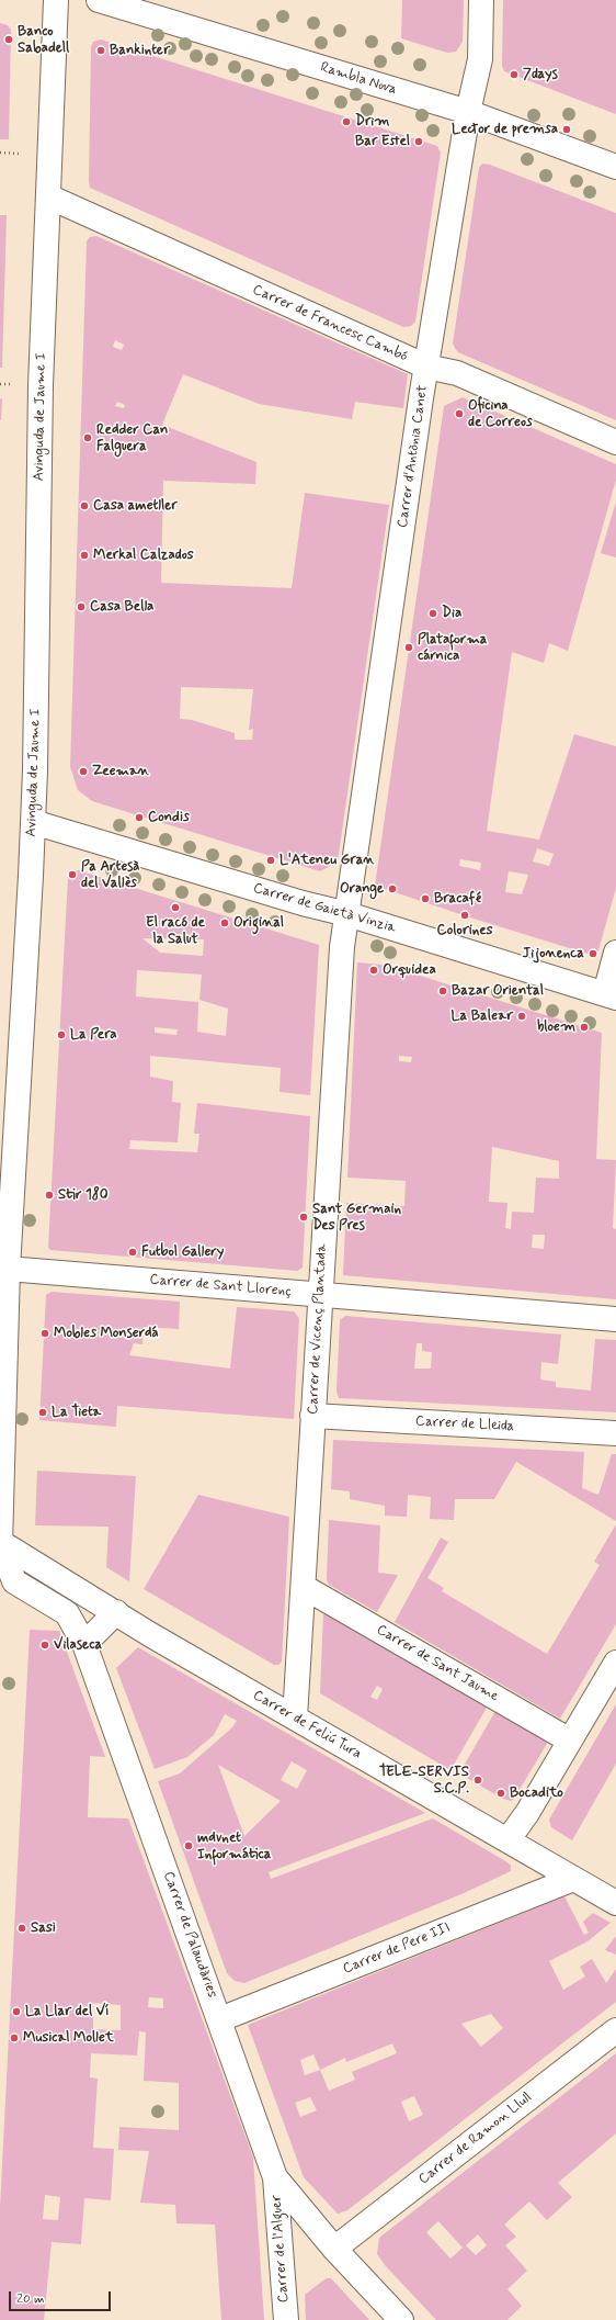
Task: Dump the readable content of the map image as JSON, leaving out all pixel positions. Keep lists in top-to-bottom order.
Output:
{
  "streets": {
    "street": [
      "Rambla Nova",
      "Carrer de Francesc Cambó",
      "Avinguda de Jaume I",
      "Carrer d'Antònia Canet",
      "Carrer de Gaietà Vinzia",
      "Carrer de Sant Llorenç",
      "Carrer de Vicenç Plantada",
      "Carrer de Lleida",
      "Carrer de Sant Jaume",
      "Carrer de Feliú Tura",
      "Carrer de Palaudàries",
      "Carrer de Pere III",
      "Carrer de Ramon Llull",
      "Carrer de l'Alguer"
    ]
  },
  "crossings": [
    ["Rambla Nova", "Carrer d'Antònia Canet"],
    ["Carrer de Francesc Cambó", "Avinguda de Jaume I"],
    ["Carrer de Francesc Cambó", "Carrer d'Antònia Canet"],
    ["Avinguda de Jaume I", "Carrer de Gaietà Vinzia"],
    ["Avinguda de Jaume I", "Carrer de Sant Llorenç"],
    ["Avinguda de Jaume I", "Carrer de Feliú Tura"],
    ["Avinguda de Jaume I", "Carrer de Palaudàries"],
    ["Carrer d'Antònia Canet", "Carrer de Gaietà Vinzia"],
    ["Carrer d'Antònia Canet", "Carrer de Vicenç Plantada"],
    ["Carrer de Gaietà Vinzia", "Carrer de Vicenç Plantada"],
    ["Carrer de Sant Llorenç", "Carrer de Vicenç Plantada"],
    ["Carrer de Vicenç Plantada", "Carrer de Lleida"],
    ["Carrer de Vicenç Plantada", "Carrer de Sant Jaume"],
    ["Carrer de Vicenç Plantada", "Carrer de Feliú Tura"],
    ["Carrer de Feliú Tura", "Carrer de Palaudàries"],
    ["Carrer de Feliú Tura", "Carrer de Pere III"],
    ["Carrer de Palaudàries", "Carrer de Pere III"],
    ["Carrer de Palaudàries", "Carrer de Ramon Llull"],
    ["Carrer de Palaudàries", "Carrer de l'Alguer"]
  ],
  "places": [
    "Banco Sabadell",
    "Bankinter",
    "7days",
    "Drim",
    "Lector de premsa",
    "Bar Estel",
    "Oficina de Correos",
    "Redder Can Falguera",
    "Casa ametller",
    "Merkal Calzados",
    "Casa Bella",
    "Dia",
    "Plataforma cárnica",
    "Zeeman",
    "Condis",
    "L'Ateneu Gran",
    "Pa Artesà del Vallès",
    "Orange",
    "Bracafé",
    "El racó de la Salut",
    "Colorines",
    "Original",
    "Jijonenca",
    "Orquidea",
    "Bazar Oriental",
    "La Balear",
    "bloem",
    "La Pera",
    "Stir 180",
    "Sant Germain Des Pres",
    "Futbol Gallery",
    "Mobles Monserdá",
    "La Tieta",
    "Vilaseca",
    "TELE-SERVIS S.C.P.",
    "Bocadito",
    "mdvnet Informática",
    "Sasi",
    "La Llar del Ví",
    "Musical Mollet"
  ],
  "scale_bar": "20 m"
}
